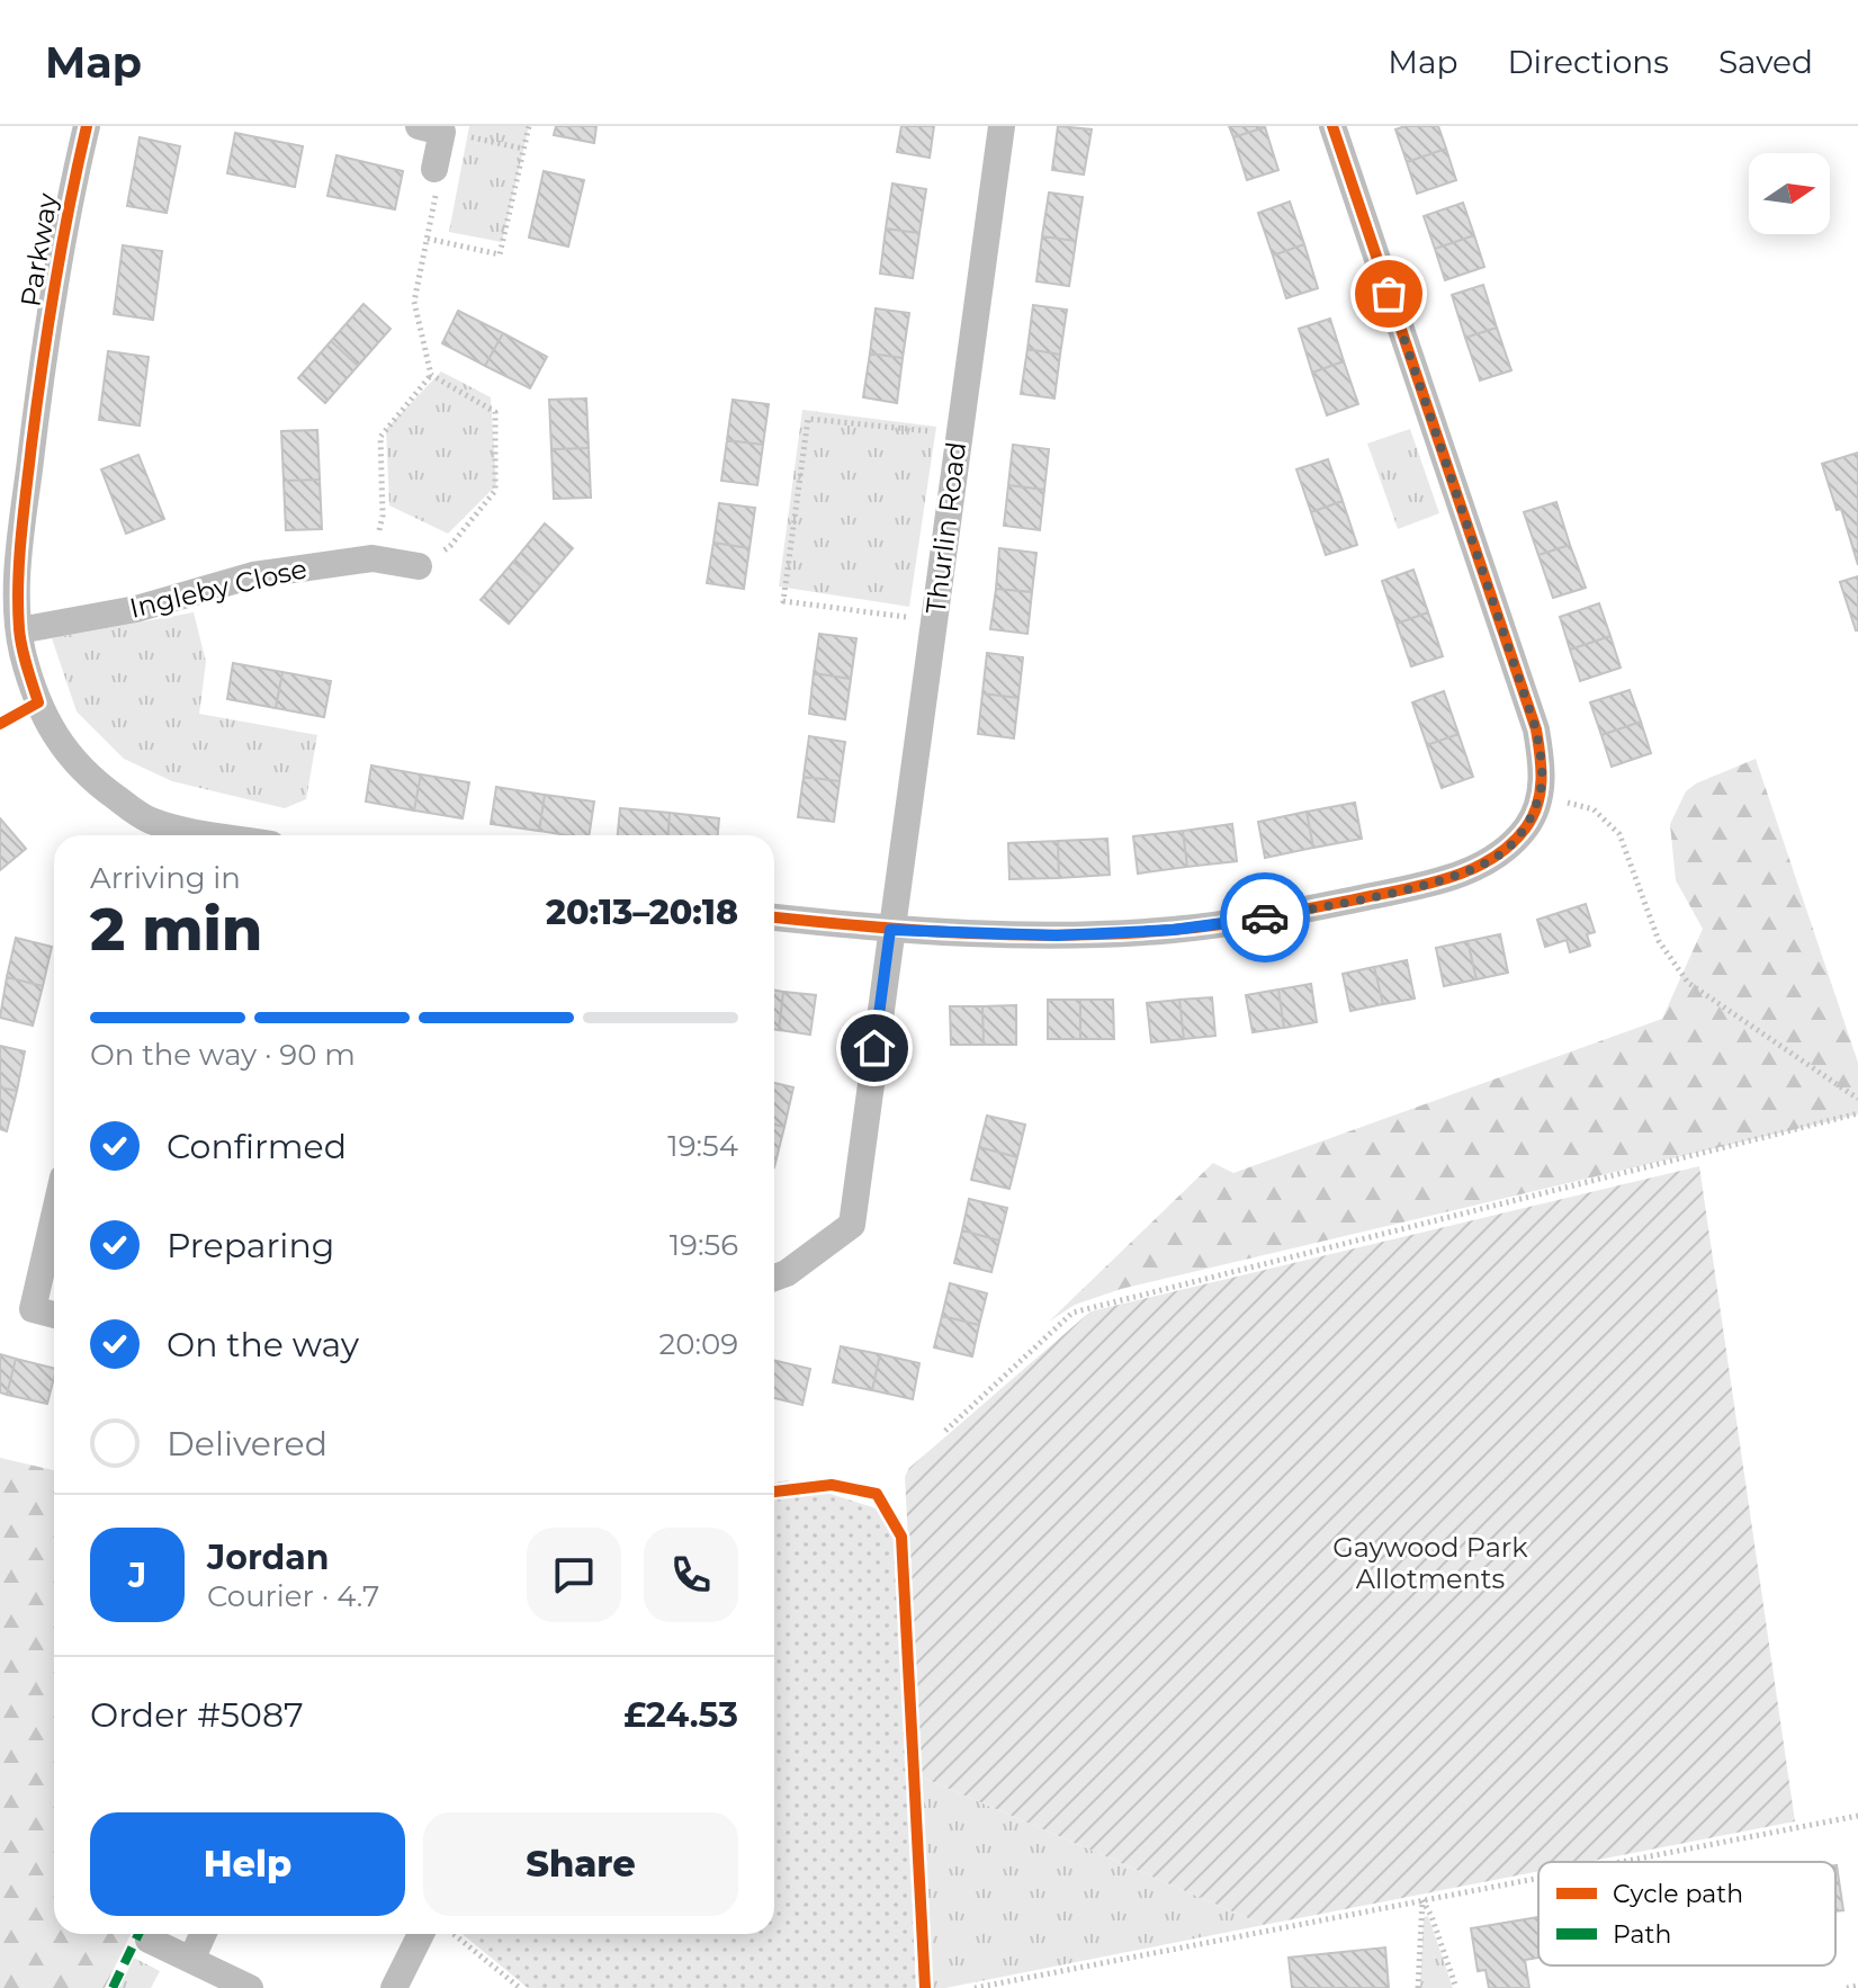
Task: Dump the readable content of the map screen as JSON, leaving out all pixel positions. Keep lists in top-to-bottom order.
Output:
{
  "streets": {
    "street": ["Parkway", "Thurlin Road", "Ingleby Close"]
  },
  "crossings": [
    ["Parkway", "Ingleby Close"]
  ],
  "parks": ["Gaywood Park Allotments"],
  "legend": ["Cycle path", "Path"],
  "north": "right",
  "page": {
    "header": "Map",
    "nav": ["Map", "Directions", "Saved"],
    "heading": ["2 min", "Arriving in", "20:13–20:18"],
    "panel": [
      "Jordan",
      "Courier · 4.7",
      "Order #5087",
      "£24.53"
    ],
    "bar": "On the way · 90 m",
    "list": [
      ["Confirmed", "19:54"],
      ["Preparing", "19:56"],
      ["On the way", "20:09"],
      "Delivered"
    ],
    "round": "J",
    "buttons": ["Help", "Share"]
  }
}
